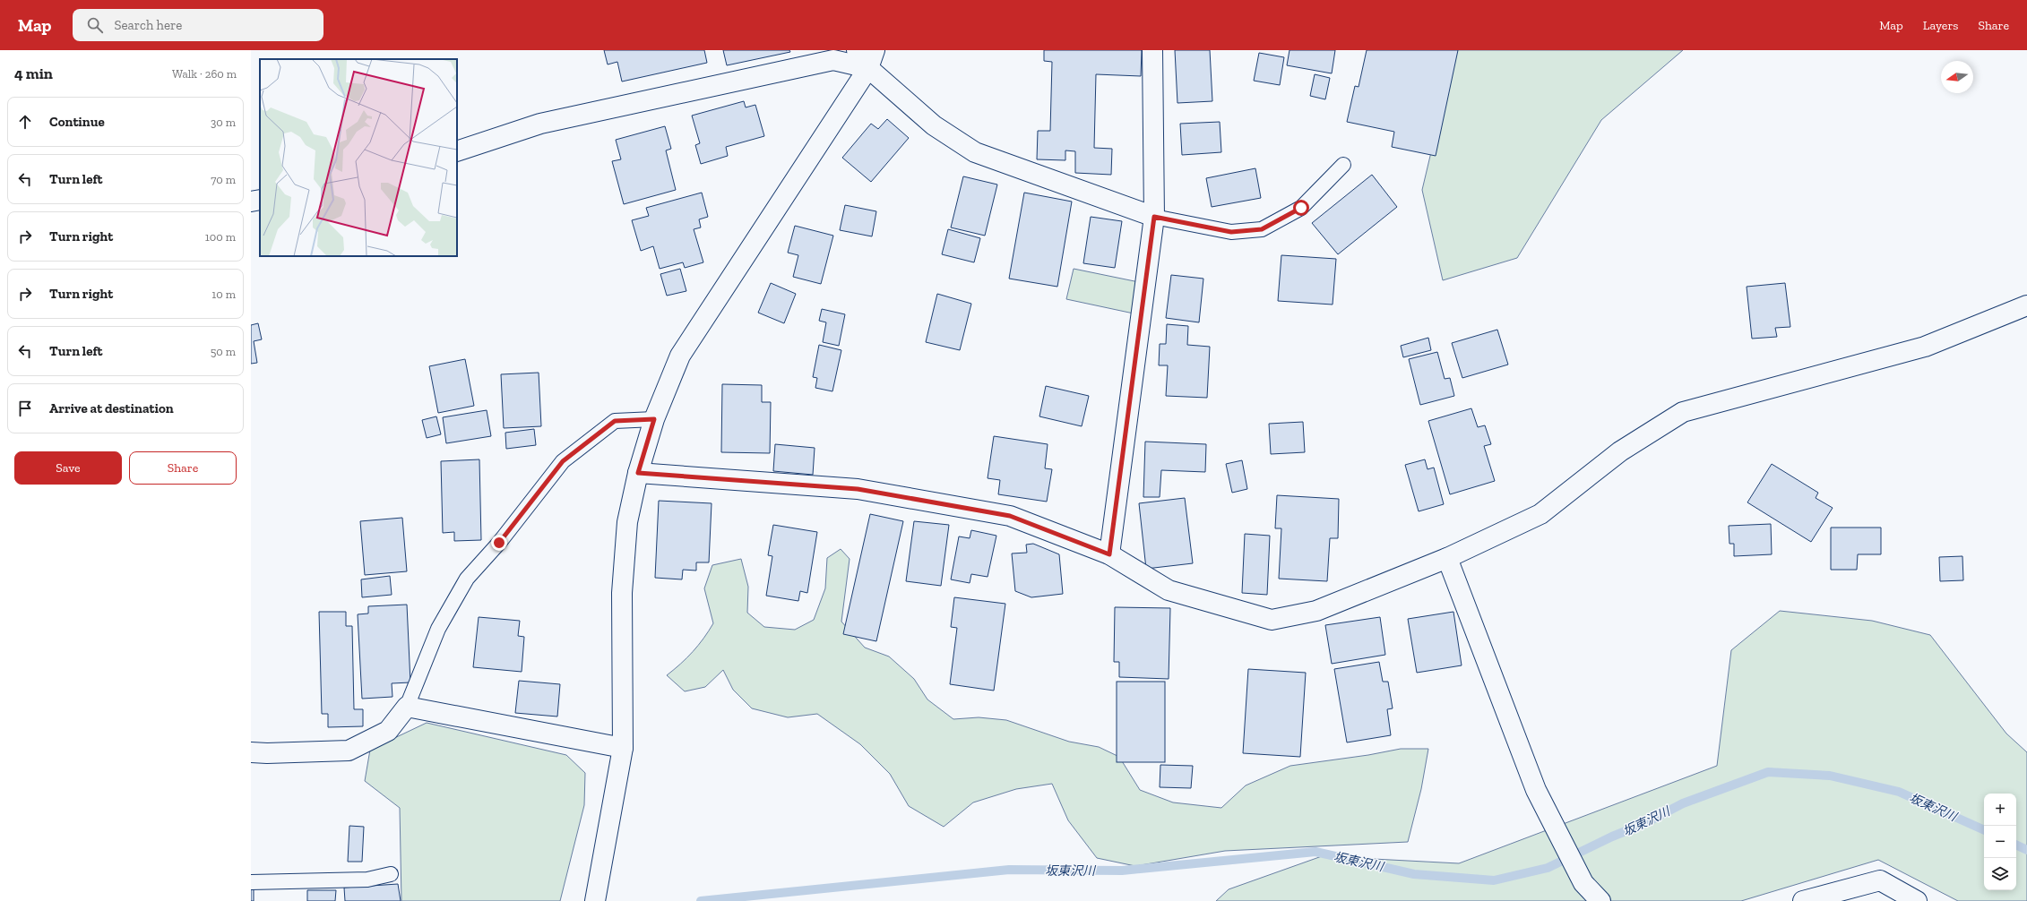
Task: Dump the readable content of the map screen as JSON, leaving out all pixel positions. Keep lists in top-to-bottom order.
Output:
{
  "water": ["坂東沢川"],
  "north": "left",
  "page": {
    "header": "Map",
    "search": "Search here",
    "nav": ["Map", "Layers", "Share"],
    "heading": ["4 min", "Walk · 260 m"],
    "list": [
      ["Continue", "30 m"],
      ["Turn left", "70 m"],
      ["Turn right", "100 m"],
      ["Turn right", "10 m"],
      ["Turn left", "50 m"],
      "Arrive at destination"
    ],
    "buttons": ["Save", "Share"],
    "map_buttons": ["+", "−"]
  }
}
